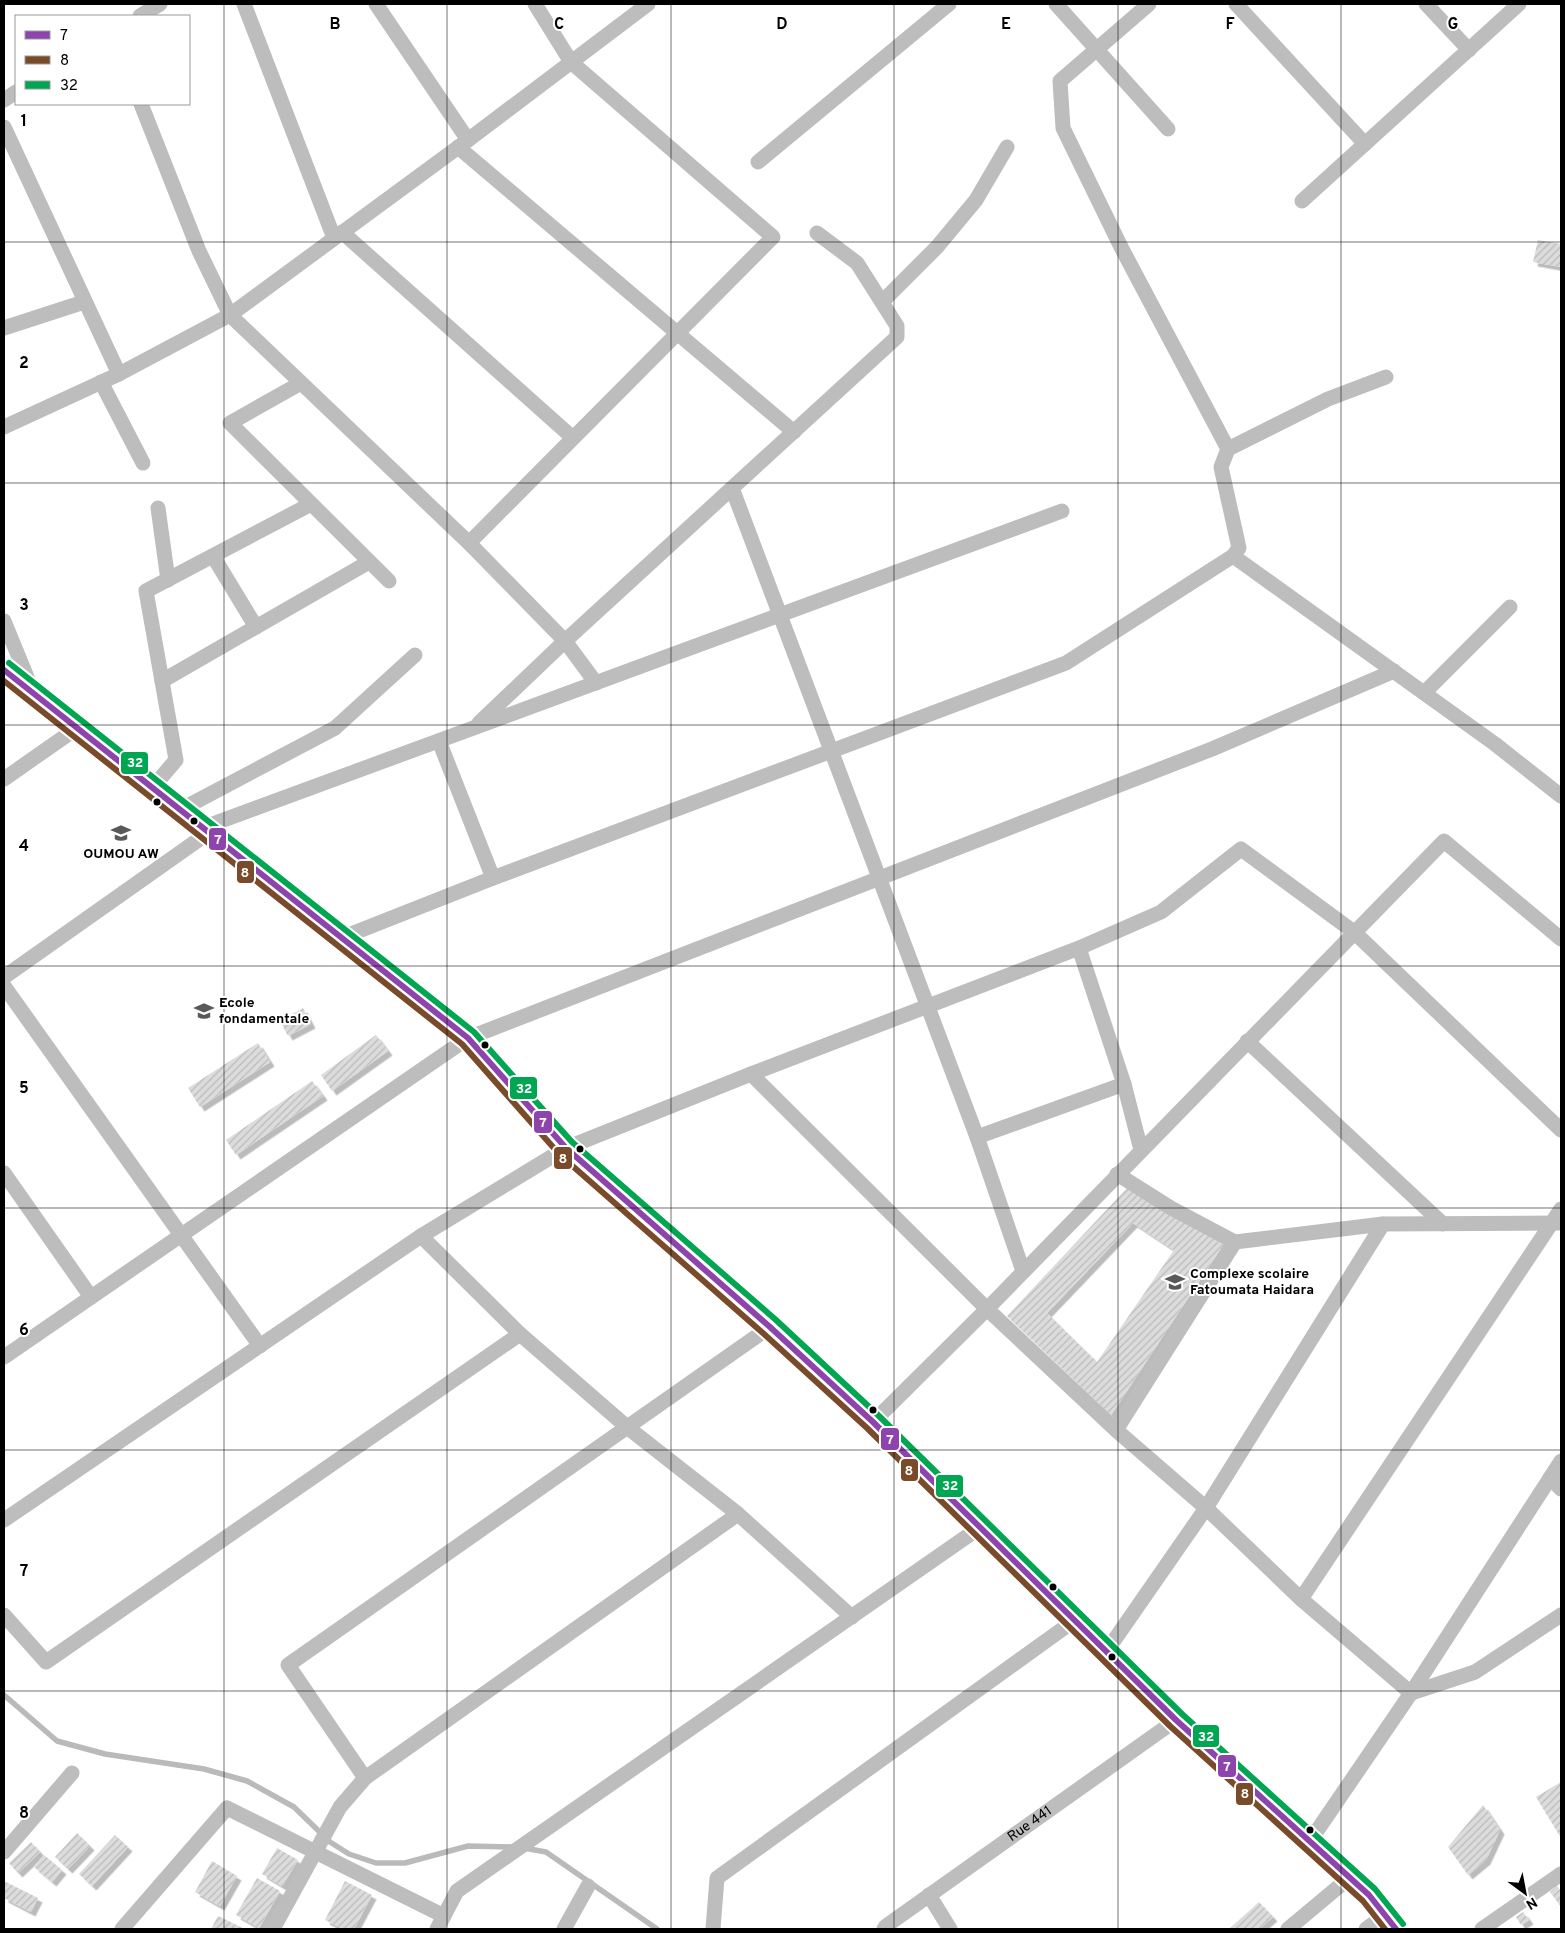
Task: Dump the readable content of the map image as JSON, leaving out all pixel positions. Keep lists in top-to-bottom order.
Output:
{
  "streets": {
    "street": ["Rue 441"]
  },
  "places": {
    "school or university": ["OUMOU AW", "Ecole fondamentale", "Complexe scolaire Fatoumata Haidara"]
  },
  "lines": ["transit line 32", "transit line 7", "transit line 8"],
  "legend": ["7", "8", "32"],
  "north": "bottom right",
  "grid": {
    "columns": [
      "B",
      "C",
      "D",
      "E",
      "F",
      "G"
    ],
    "rows": [
      "1",
      "2",
      "3",
      "4",
      "5",
      "6",
      "7",
      "8"
    ]
  }
}
